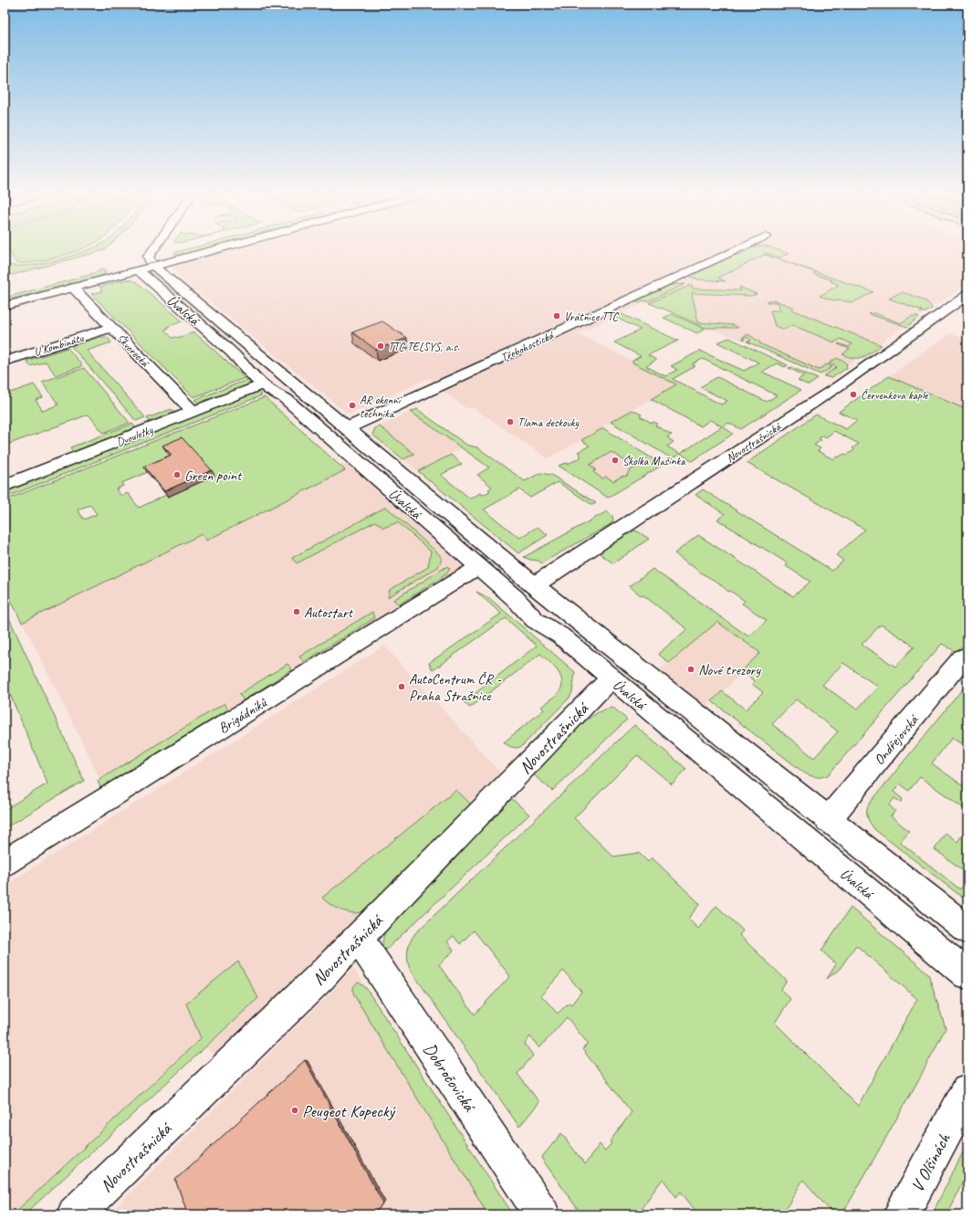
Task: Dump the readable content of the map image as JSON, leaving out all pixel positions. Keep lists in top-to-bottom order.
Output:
{
  "streets": {
    "street": [
      "Úvalská",
      "U Kombinátu",
      "Třebohostická",
      "Škvorecká",
      "Dvouletky",
      "Novostrašnická",
      "Brigádníků",
      "Ondřejovská",
      "Dobročovická",
      "V Olšinách"
    ]
  },
  "crossings": [
    ["Úvalská", "Třebohostická"],
    ["Úvalská", "Dvouletky"],
    ["Úvalská", "Novostrašnická"],
    ["Úvalská", "Brigádníků"],
    ["Úvalská", "Ondřejovská"],
    ["U Kombinátu", "Škvorecká"],
    ["Škvorecká", "Dvouletky"],
    ["Novostrašnická", "Dobročovická"]
  ],
  "places": [
    "Vrátnice TTC",
    "TTC TELSYS, a.s.",
    "Červenkova kaple",
    "AR okenní technika",
    "Tlama deskovky",
    "Školka Mašinka",
    "Green point",
    "Autostart",
    "Nové trezory",
    "AutoCentrum ČR - Praha Strašnice",
    "Peugeot Kopecký"
  ]
}
